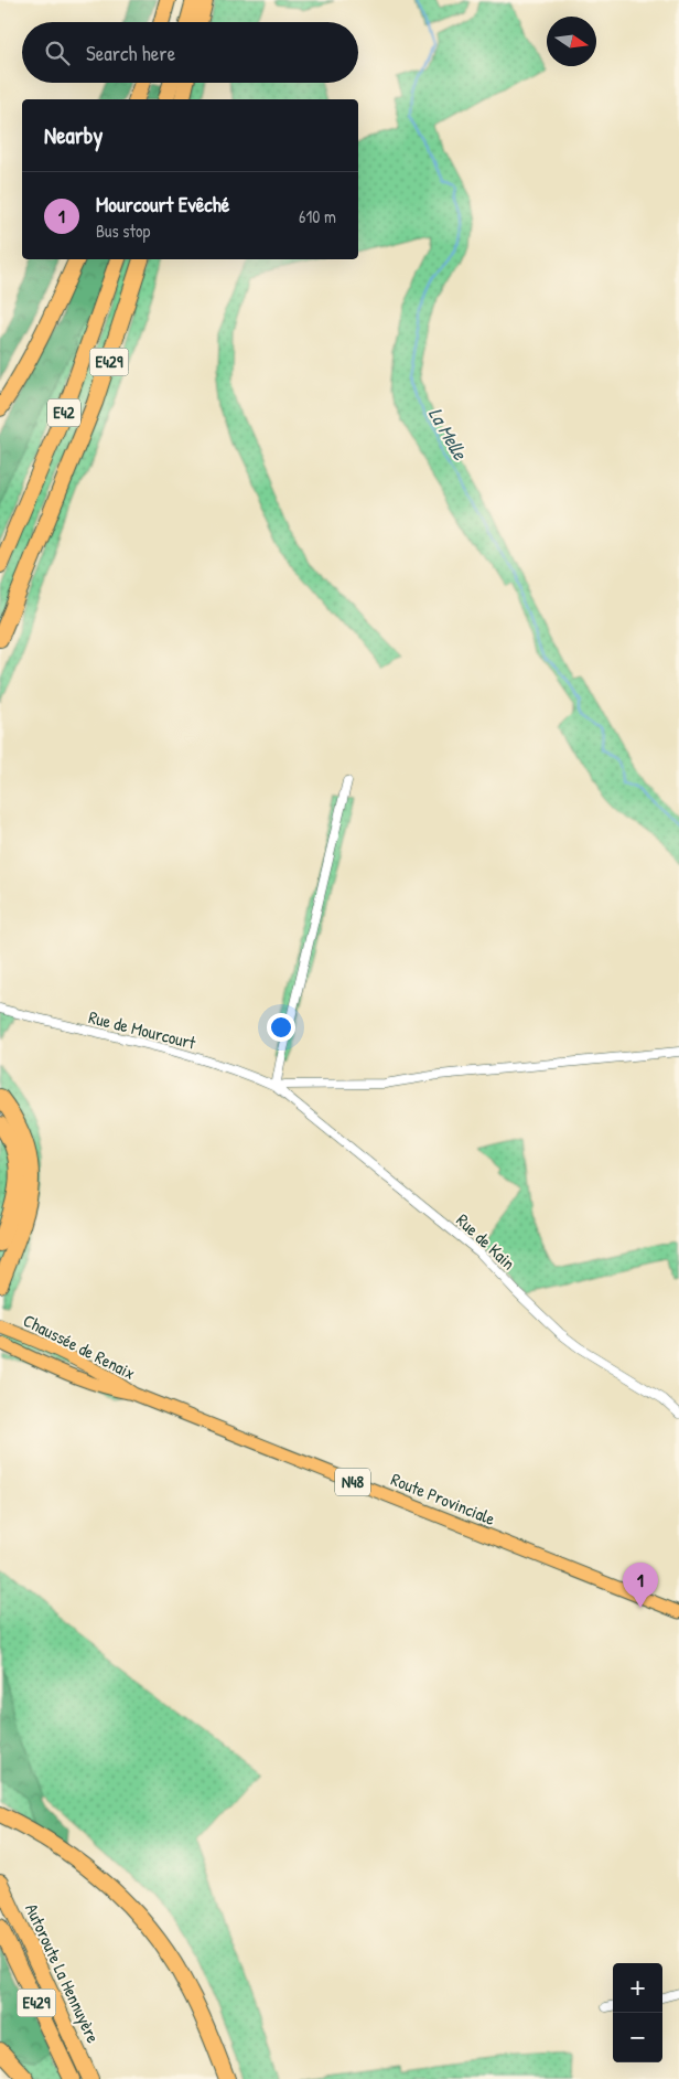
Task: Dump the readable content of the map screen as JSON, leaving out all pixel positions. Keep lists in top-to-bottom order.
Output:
{
  "streets": {
    "highway": ["E429", "E42", "Autoroute La Hennuyère"],
    "main road": ["Chaussée de Renaix", "N48", "Route Provinciale"],
    "street": ["Rue de Mourcourt", "Rue de Kain"]
  },
  "crossings": [
    ["Rue de Mourcourt", "Rue de Kain"],
    ["Chaussée de Renaix", "Route Provinciale"]
  ],
  "water": ["La Melle"],
  "north": "right",
  "page": {
    "search": "Search here",
    "heading": "Nearby",
    "list": [
      {
        "mark": "1",
        "name": "Mourcourt Evêché",
        "note": "Bus stop",
        "value": "610 m"
      }
    ],
    "pins": "1",
    "map_buttons": ["+", "−"]
  }
}
